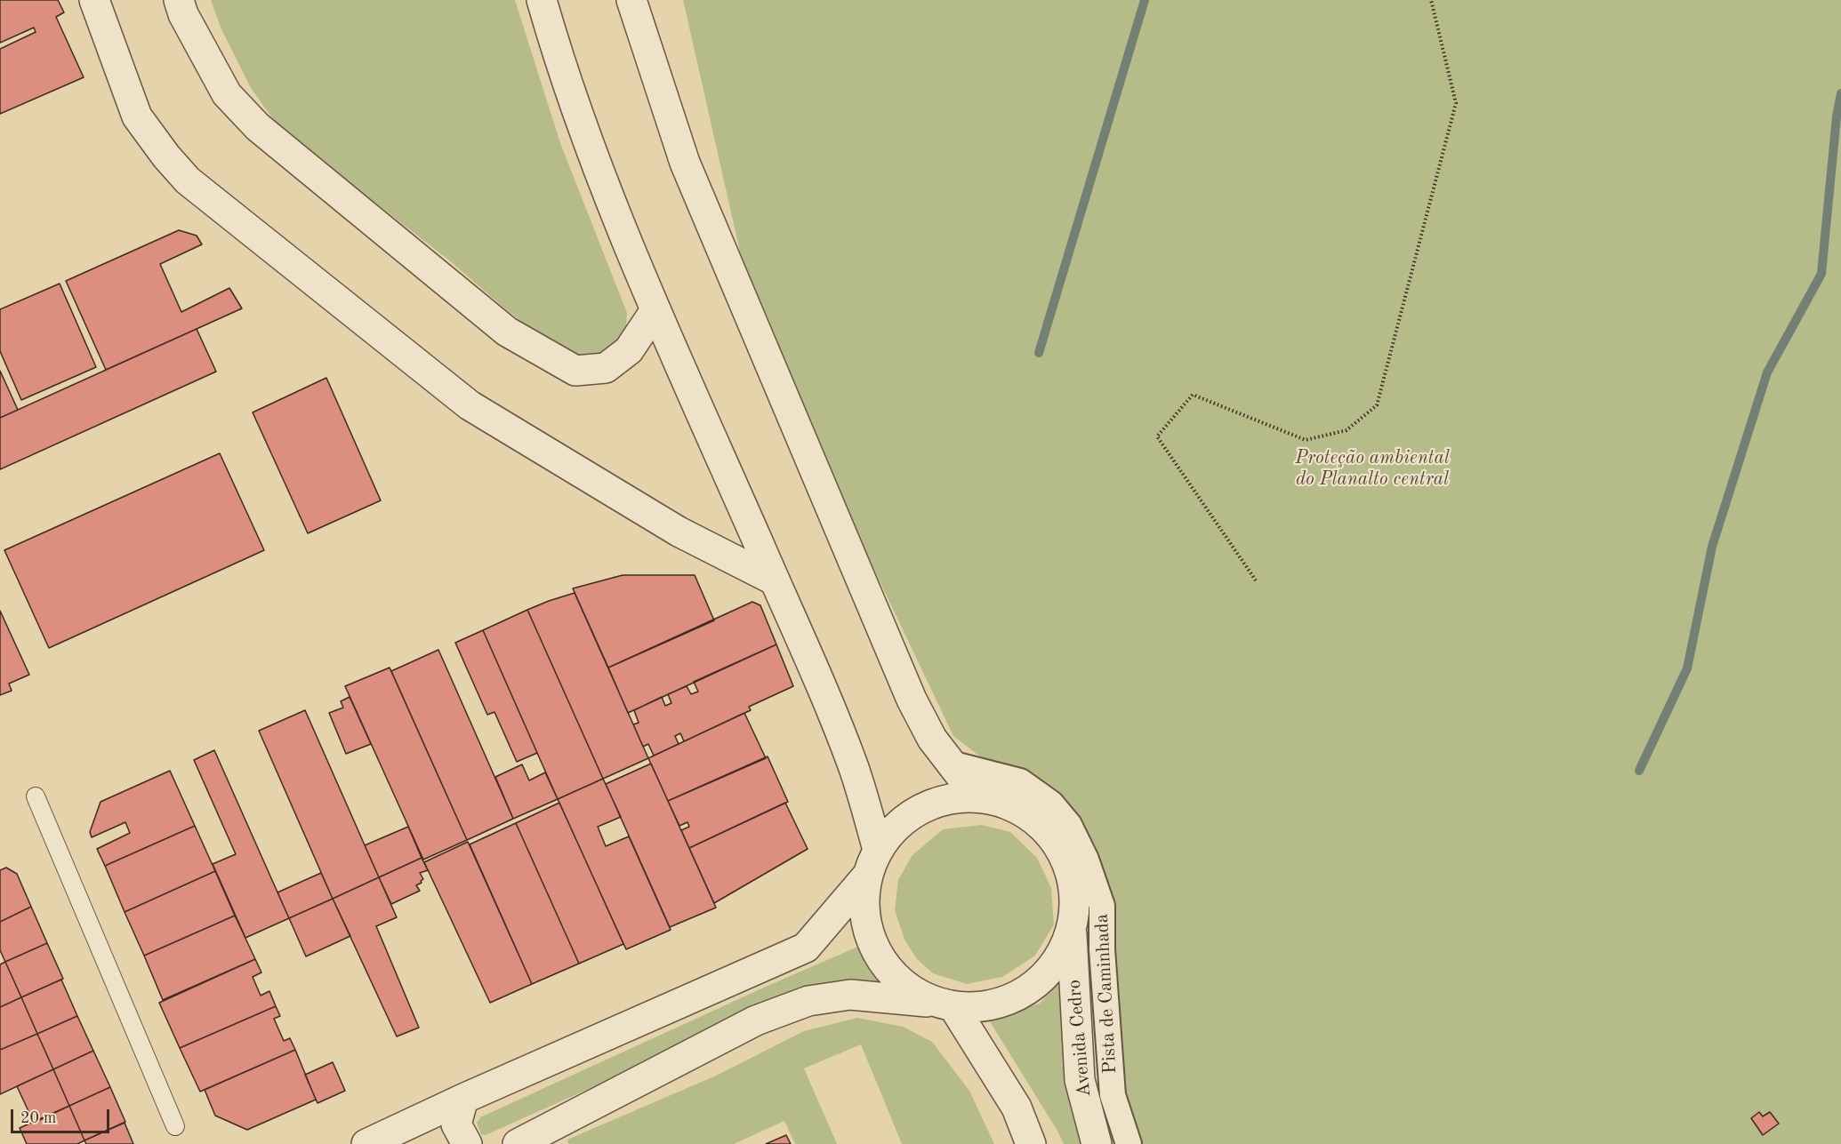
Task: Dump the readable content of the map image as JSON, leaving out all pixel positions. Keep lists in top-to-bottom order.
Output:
{
  "streets": {
    "street": ["Pista de Caminhada", "Avenida Cedro"]
  },
  "parks": ["Proteção ambiental do Planalto central"],
  "scale_bar": "20 m"
}
